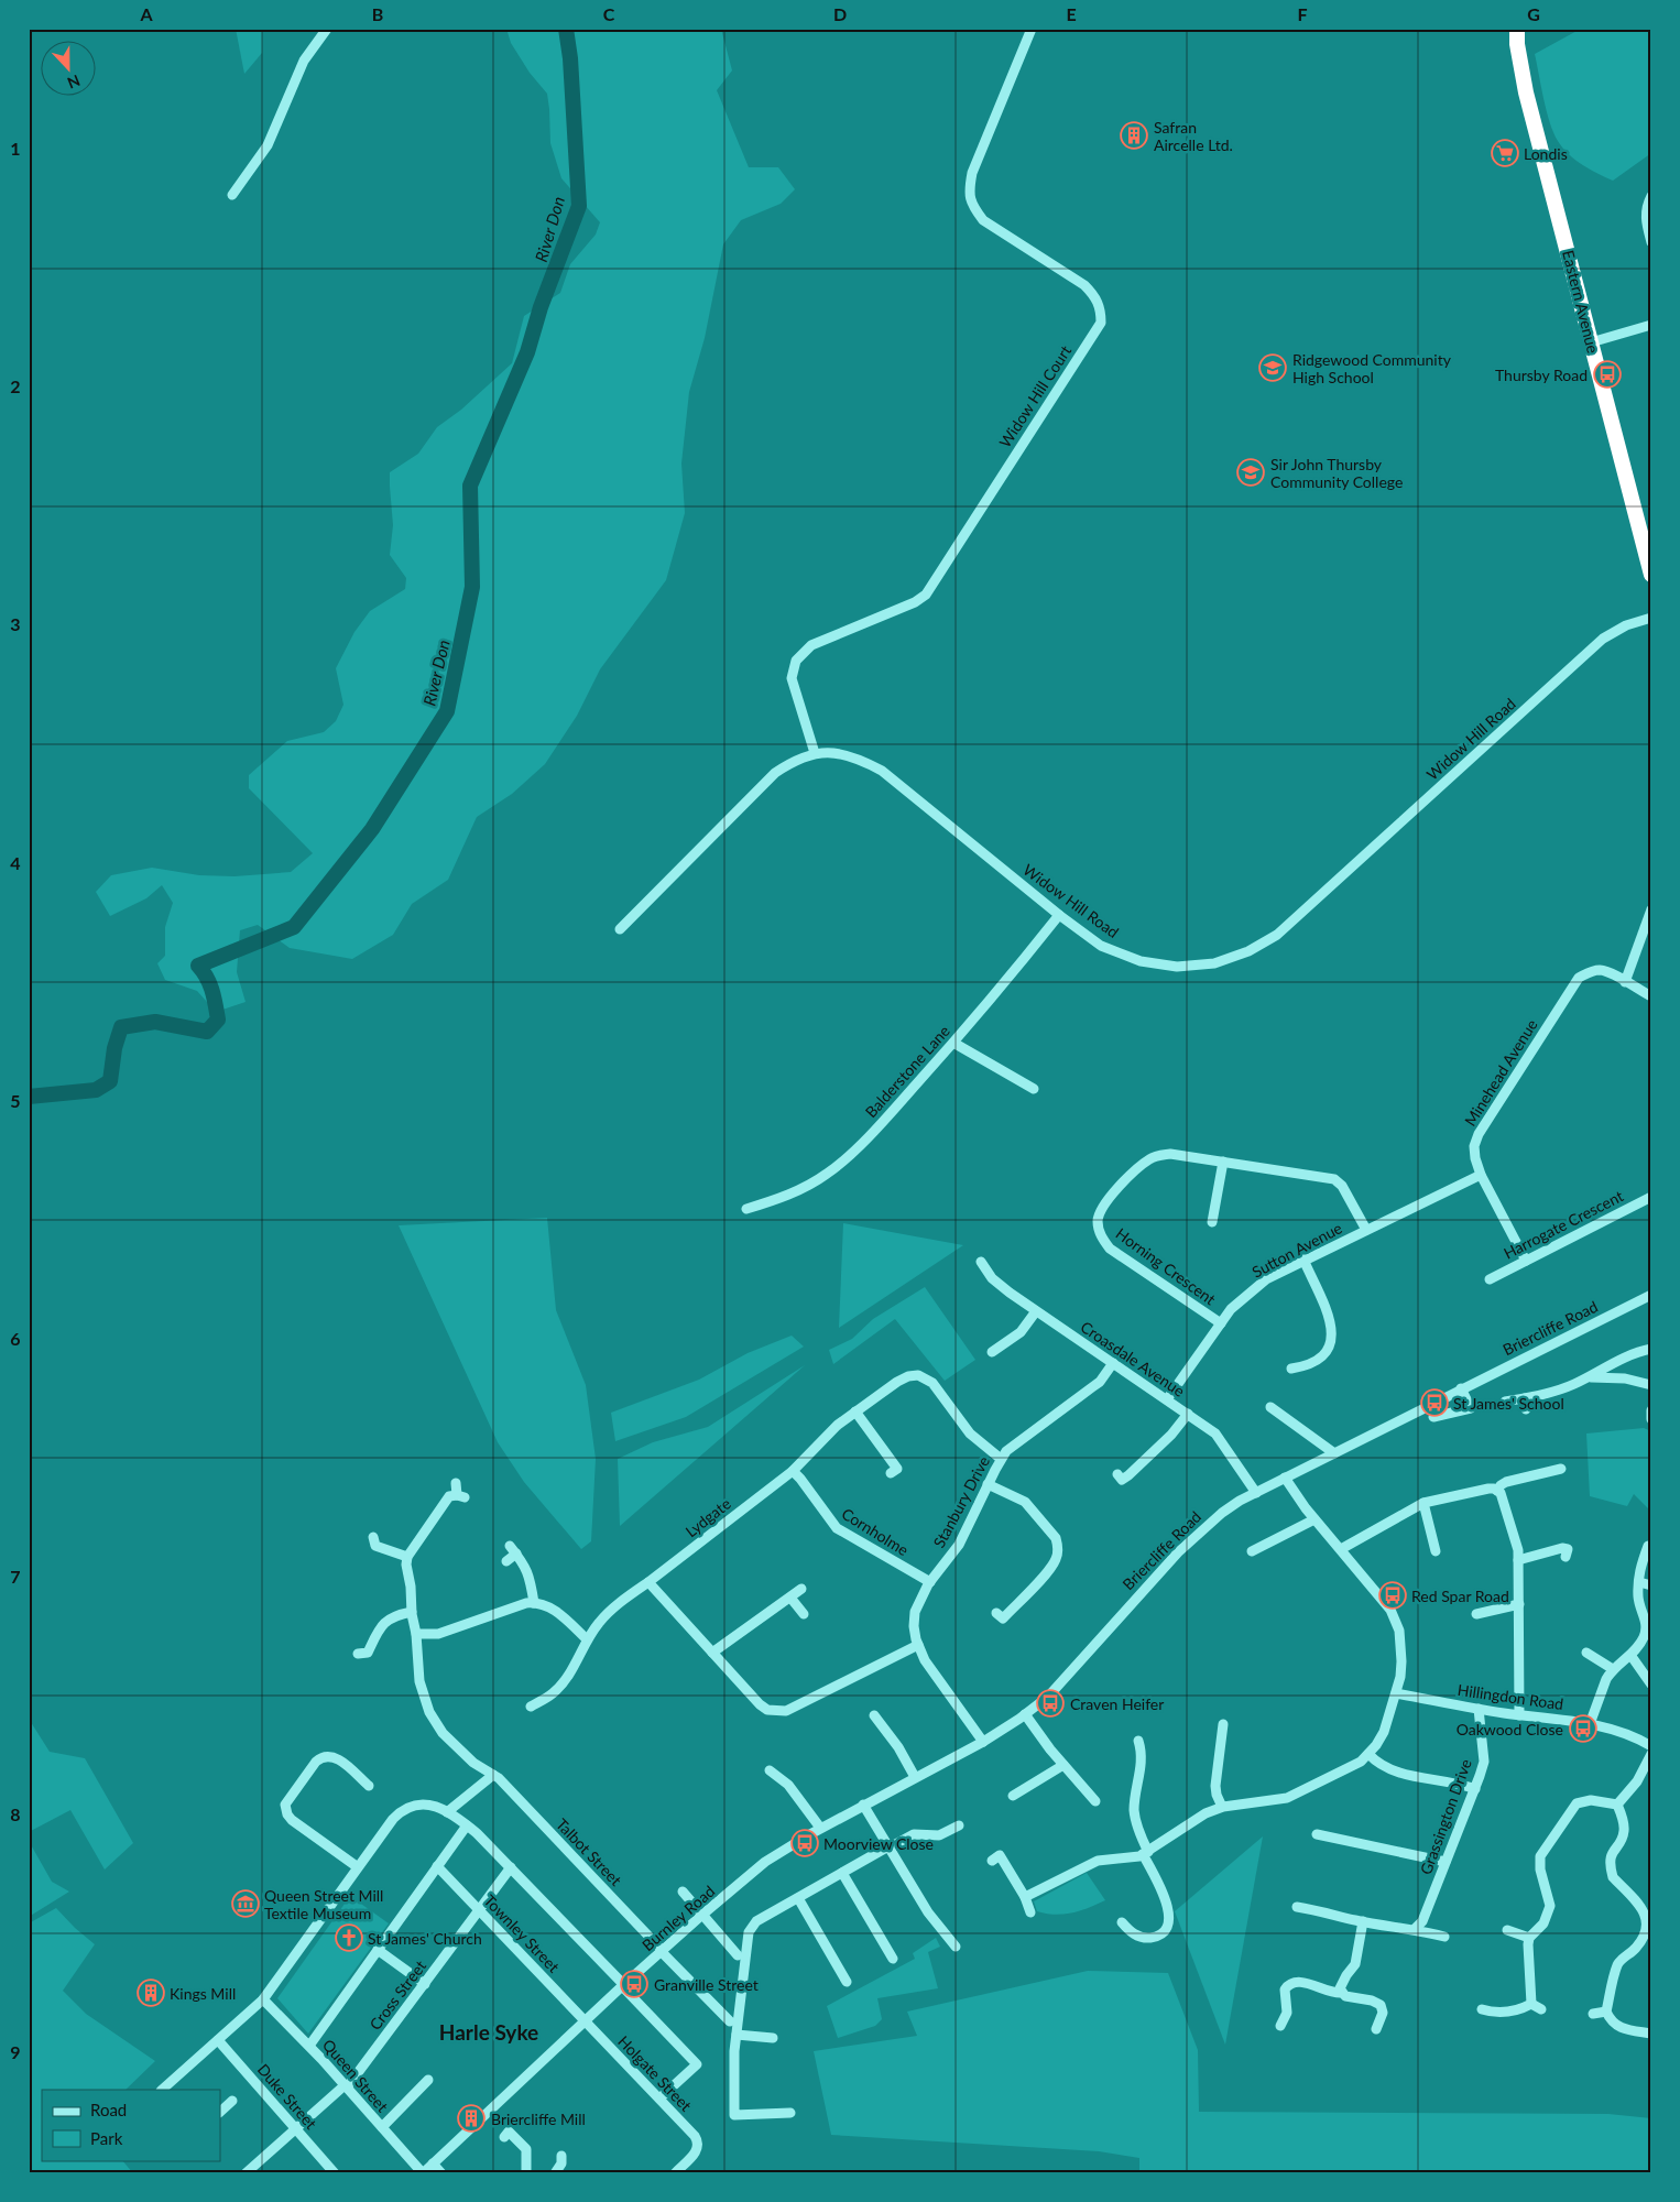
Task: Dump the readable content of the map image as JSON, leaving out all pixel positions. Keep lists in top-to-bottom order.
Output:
{
  "streets": {
    "highway": ["Eastern Avenue"],
    "street": [
      "Widow Hill Court",
      "Widow Hill Road",
      "Balderstone Lane",
      "Minehead Avenue",
      "Harrogate Crescent",
      "Sutton Avenue",
      "Horning Crescent",
      "Briercliffe Road",
      "Croasdale Avenue",
      "Stanbury Drive",
      "Lydgate",
      "Cornholme",
      "Hillingdon Road",
      "Grassington Drive",
      "Talbot Street",
      "Burnley Road",
      "Townley Street",
      "Cross Street",
      "Holgate Street",
      "Queen Street",
      "Duke Street"
    ]
  },
  "crossings": [
    ["Widow Hill Court", "Widow Hill Road"],
    ["Widow Hill Road", "Balderstone Lane"],
    ["Minehead Avenue", "Harrogate Crescent"],
    ["Minehead Avenue", "Sutton Avenue"],
    ["Sutton Avenue", "Horning Crescent"],
    ["Sutton Avenue", "Croasdale Avenue"],
    ["Briercliffe Road", "Croasdale Avenue"],
    ["Briercliffe Road", "Stanbury Drive"],
    ["Briercliffe Road", "Burnley Road"],
    ["Croasdale Avenue", "Stanbury Drive"],
    ["Stanbury Drive", "Lydgate"],
    ["Stanbury Drive", "Cornholme"],
    ["Lydgate", "Cornholme"],
    ["Hillingdon Road", "Grassington Drive"],
    ["Talbot Street", "Burnley Road"],
    ["Burnley Road", "Townley Street"],
    ["Burnley Road", "Holgate Street"],
    ["Burnley Road", "Queen Street"],
    ["Townley Street", "Cross Street"],
    ["Townley Street", "Holgate Street"],
    ["Cross Street", "Queen Street"],
    ["Cross Street", "Duke Street"]
  ],
  "districts": ["Harle Syke"],
  "water": ["River Don"],
  "places": {
    "building": ["Safran Aircelle Ltd.", "Kings Mill", "Briercliffe Mill"],
    "supermarket": ["Londis"],
    "school or university": ["Ridgewood Community High School", "Sir John Thursby Community College"],
    "bus stop": [
      "Thursby Road",
      "St James' School",
      "Red Spar Road",
      "Craven Heifer",
      "Oakwood Close",
      "Moorview Close",
      "Granville Street"
    ],
    "museum": ["Queen Street Mill Textile Museum"],
    "church": ["St James' Church"]
  },
  "legend": ["Road", "Park"],
  "north": "bottom",
  "grid": {
    "columns": [
      "A",
      "B",
      "C",
      "D",
      "E",
      "F",
      "G"
    ],
    "rows": [
      "1",
      "2",
      "3",
      "4",
      "5",
      "6",
      "7",
      "8",
      "9"
    ]
  }
}
